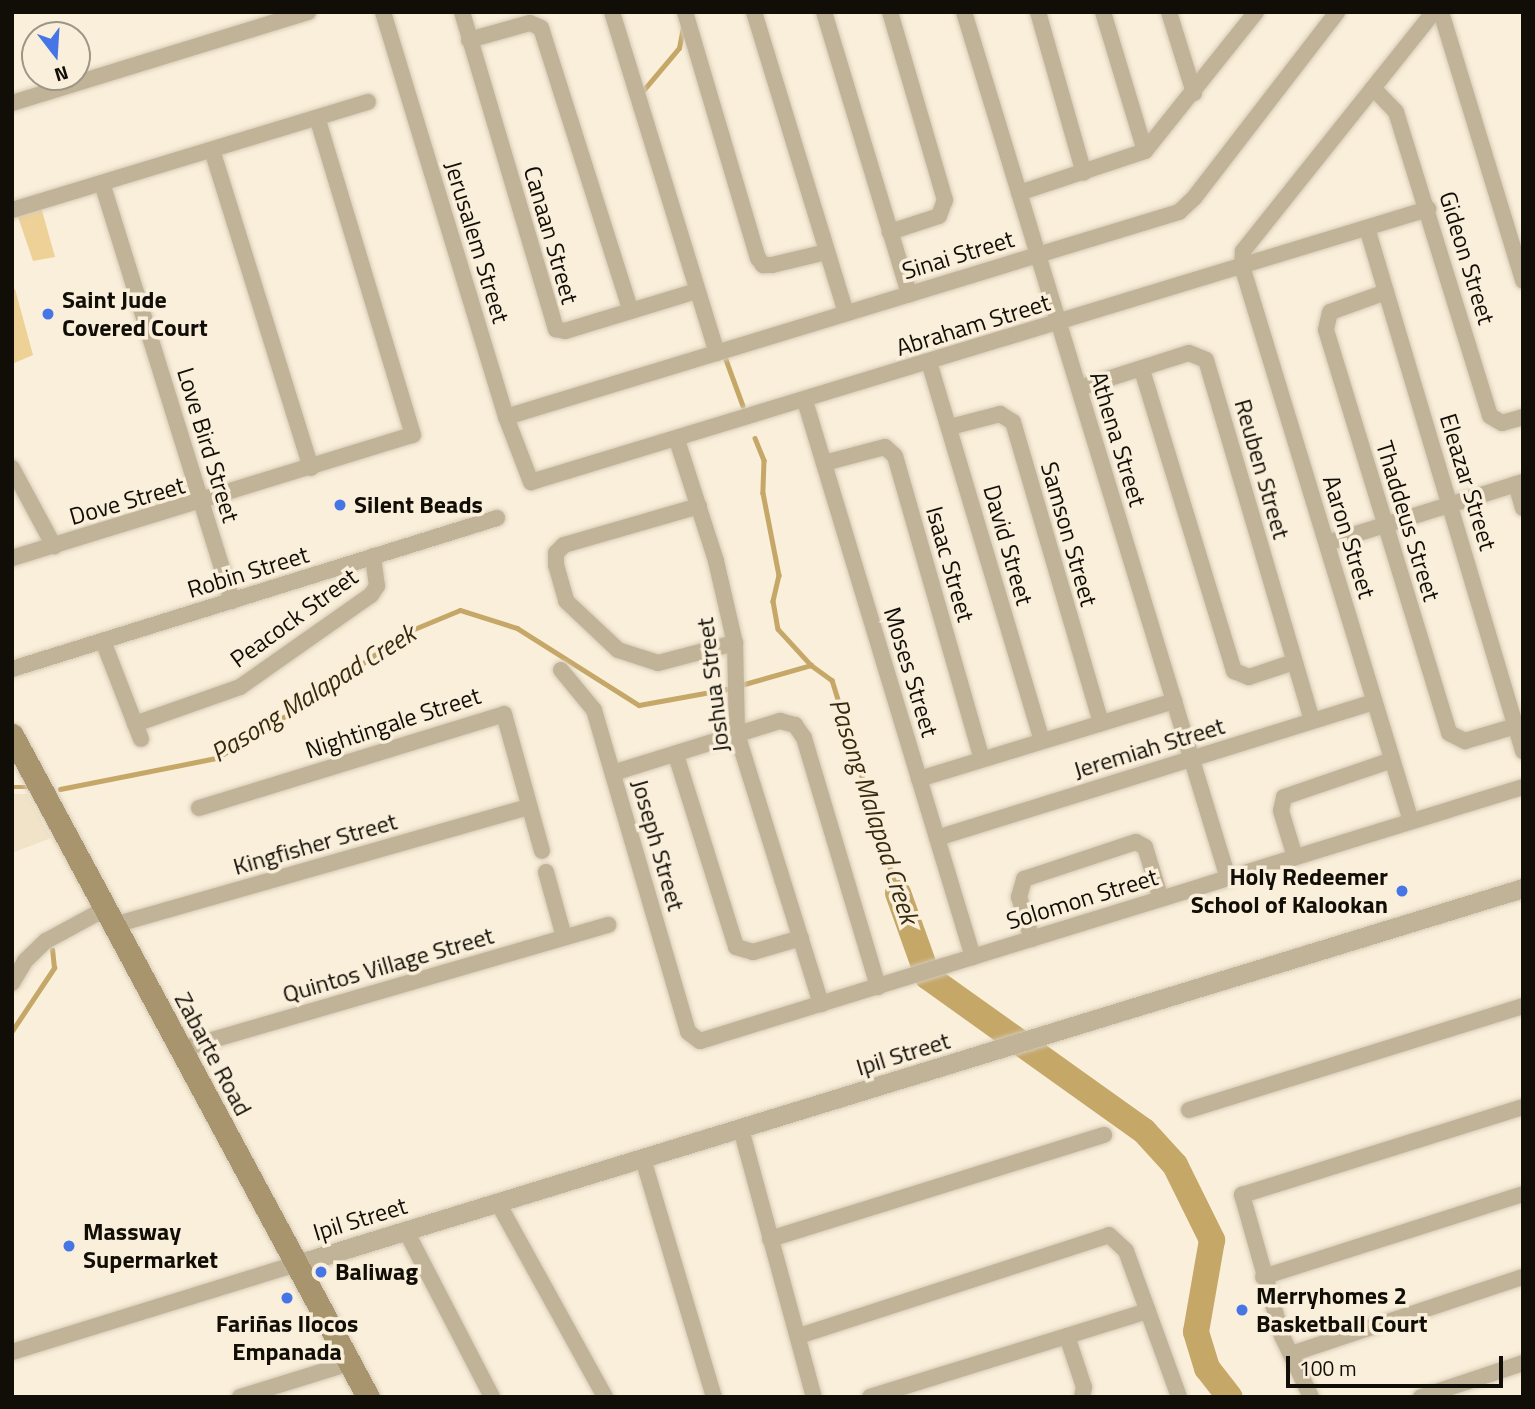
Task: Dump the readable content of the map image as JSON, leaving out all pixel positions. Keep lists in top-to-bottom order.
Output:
{
  "streets": {
    "main road": ["Zabarte Road"],
    "street": [
      "Canaan Street",
      "Jerusalem Street",
      "Sinai Street",
      "Gideon Street",
      "Abraham Street",
      "Athena Street",
      "Love Bird Street",
      "Reuben Street",
      "Eleazar Street",
      "Dove Street",
      "Thaddeus Street",
      "Samson Street",
      "Aaron Street",
      "David Street",
      "Isaac Street",
      "Robin Street",
      "Peacock Street",
      "Moses Street",
      "Joshua Street",
      "Nightingale Street",
      "Jeremiah Street",
      "Kingfisher Street",
      "Joseph Street",
      "Solomon Street",
      "Quintos Village Street",
      "Ipil Street"
    ]
  },
  "crossings": [
    ["Jerusalem Street", "Sinai Street"],
    ["Jerusalem Street", "Abraham Street"],
    ["Sinai Street", "Athena Street"],
    ["Gideon Street", "Abraham Street"],
    ["Abraham Street", "Athena Street"],
    ["Abraham Street", "Eleazar Street"],
    ["Abraham Street", "Aaron Street"],
    ["Abraham Street", "David Street"],
    ["Abraham Street", "Moses Street"],
    ["Abraham Street", "Joshua Street"],
    ["Athena Street", "Reuben Street"],
    ["Athena Street", "Jeremiah Street"],
    ["Athena Street", "Solomon Street"],
    ["Love Bird Street", "Dove Street"],
    ["Love Bird Street", "Robin Street"],
    ["Reuben Street", "Jeremiah Street"],
    ["Eleazar Street", "Thaddeus Street"],
    ["Samson Street", "David Street"],
    ["Aaron Street", "Jeremiah Street"],
    ["Aaron Street", "Solomon Street"],
    ["Isaac Street", "Moses Street"],
    ["Robin Street", "Peacock Street"],
    ["Moses Street", "Jeremiah Street"],
    ["Moses Street", "Solomon Street"],
    ["Joshua Street", "Solomon Street"],
    ["Nightingale Street", "Kingfisher Street"],
    ["Kingfisher Street", "Zabarte Road"],
    ["Joseph Street", "Solomon Street"],
    ["Quintos Village Street", "Zabarte Road"],
    ["Zabarte Road", "Ipil Street"]
  ],
  "water": ["Pasong Malapad Creek"],
  "places": [
    "Saint Jude Covered Court",
    "Silent Beads",
    "Holy Redeemer School of Kalookan",
    "Massway Supermarket",
    "Baliwag",
    "Fariñas Ilocos Empanada",
    "Merryhomes 2 Basketball Court"
  ],
  "scale_bar": "100 m",
  "north": "bottom"
}
